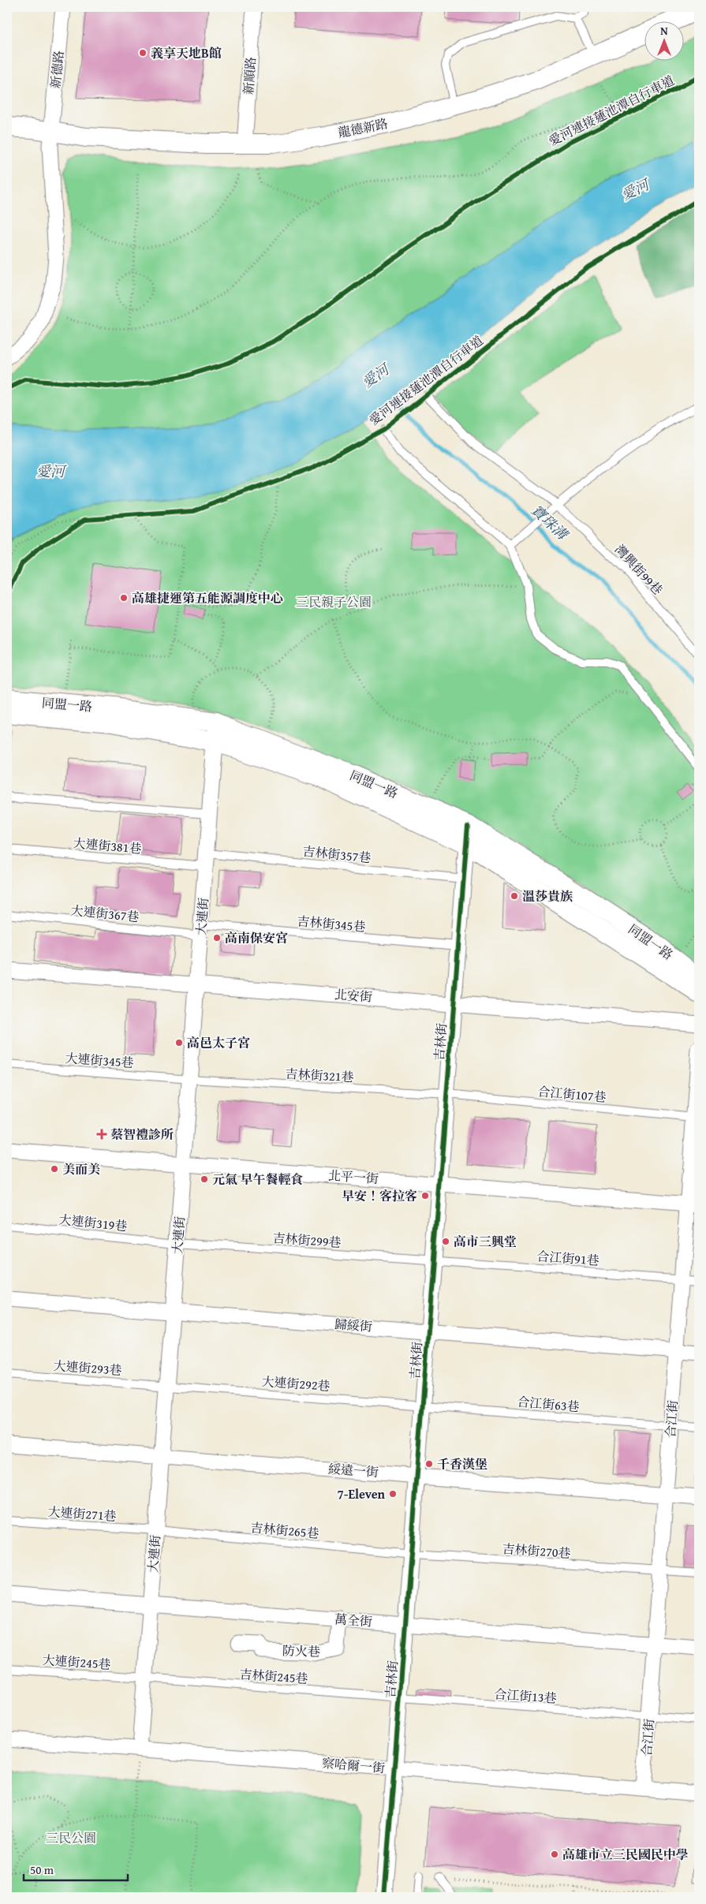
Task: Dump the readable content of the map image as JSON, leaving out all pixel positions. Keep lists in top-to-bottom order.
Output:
{
  "streets": {
    "street": [
      "新德路",
      "新順路",
      "龍德新路",
      "同盟一路",
      "大連街",
      "北安街",
      "吉林街",
      "北平一街",
      "歸綏街",
      "合江街",
      "綏遠一街",
      "萬全街",
      "防火巷",
      "察哈爾一街"
    ],
    "lane": [
      "灣興街99巷",
      "大連街381巷",
      "吉林街357巷",
      "大連街367巷",
      "吉林街345巷",
      "大連街345巷",
      "吉林街321巷",
      "合江街107巷",
      "大連街319巷",
      "吉林街299巷",
      "合江街91巷",
      "大連街293巷",
      "大連街292巷",
      "合江街63巷",
      "大連街271巷",
      "吉林街265巷",
      "吉林街270巷",
      "大連街245巷",
      "吉林街245巷",
      "合江街13巷"
    ],
    "cycle path": ["愛河連接蓮池潭自行車道"]
  },
  "crossings": [
    ["新德路", "龍德新路"],
    ["新順路", "龍德新路"],
    ["同盟一路", "大連街"],
    ["同盟一路", "吉林街"],
    ["大連街381巷", "吉林街357巷"],
    ["大連街381巷", "大連街"],
    ["吉林街357巷", "大連街"],
    ["吉林街357巷", "吉林街"],
    ["大連街367巷", "大連街"],
    ["大連街367巷", "吉林街345巷"],
    ["大連街", "吉林街345巷"],
    ["大連街", "北安街"],
    ["大連街", "大連街345巷"],
    ["大連街", "吉林街321巷"],
    ["大連街", "北平一街"],
    ["大連街", "大連街319巷"],
    ["大連街", "吉林街299巷"],
    ["大連街", "歸綏街"],
    ["大連街", "大連街293巷"],
    ["大連街", "大連街292巷"],
    ["大連街", "綏遠一街"],
    ["大連街", "大連街271巷"],
    ["大連街", "吉林街265巷"],
    ["大連街", "萬全街"],
    ["大連街", "大連街245巷"],
    ["大連街", "吉林街245巷"],
    ["大連街", "察哈爾一街"],
    ["吉林街345巷", "吉林街"],
    ["北安街", "吉林街"],
    ["吉林街", "吉林街321巷"],
    ["吉林街", "合江街107巷"],
    ["吉林街", "北平一街"],
    ["吉林街", "吉林街299巷"],
    ["吉林街", "合江街91巷"],
    ["吉林街", "歸綏街"],
    ["吉林街", "大連街292巷"],
    ["吉林街", "合江街63巷"],
    ["吉林街", "綏遠一街"],
    ["吉林街", "吉林街265巷"],
    ["吉林街", "吉林街270巷"],
    ["吉林街", "萬全街"],
    ["吉林街", "吉林街245巷"],
    ["吉林街", "合江街13巷"],
    ["吉林街", "察哈爾一街"],
    ["大連街345巷", "吉林街321巷"],
    ["吉林街321巷", "合江街107巷"],
    ["合江街107巷", "合江街"],
    ["北平一街", "合江街"],
    ["大連街319巷", "吉林街299巷"],
    ["吉林街299巷", "合江街91巷"],
    ["合江街91巷", "合江街"],
    ["歸綏街", "合江街"],
    ["大連街293巷", "大連街292巷"],
    ["大連街292巷", "合江街63巷"],
    ["合江街63巷", "合江街"],
    ["合江街", "綏遠一街"],
    ["合江街", "吉林街270巷"],
    ["合江街", "萬全街"],
    ["合江街", "合江街13巷"],
    ["合江街", "察哈爾一街"],
    ["大連街271巷", "吉林街265巷"],
    ["吉林街265巷", "吉林街270巷"],
    ["萬全街", "防火巷"],
    ["大連街245巷", "吉林街245巷"],
    ["吉林街245巷", "合江街13巷"]
  ],
  "water": ["愛河", "寶珠溝"],
  "parks": ["三民親子公園", "三民公園"],
  "places": {
    "other": [
      "義享天地B館",
      "高雄捷運第五能源調度中心",
      "溫莎貴族",
      "高南保安宮",
      "高邑太子宮",
      "美而美",
      "元氣 早午餐輕食",
      "早安！客拉客",
      "高市三興堂",
      "千香漢堡",
      "7-Eleven",
      "高雄市立三民國民中學"
    ],
    "health": ["蔡智禮診所"]
  },
  "scale_bar": "50 m",
  "north": "top"
}
